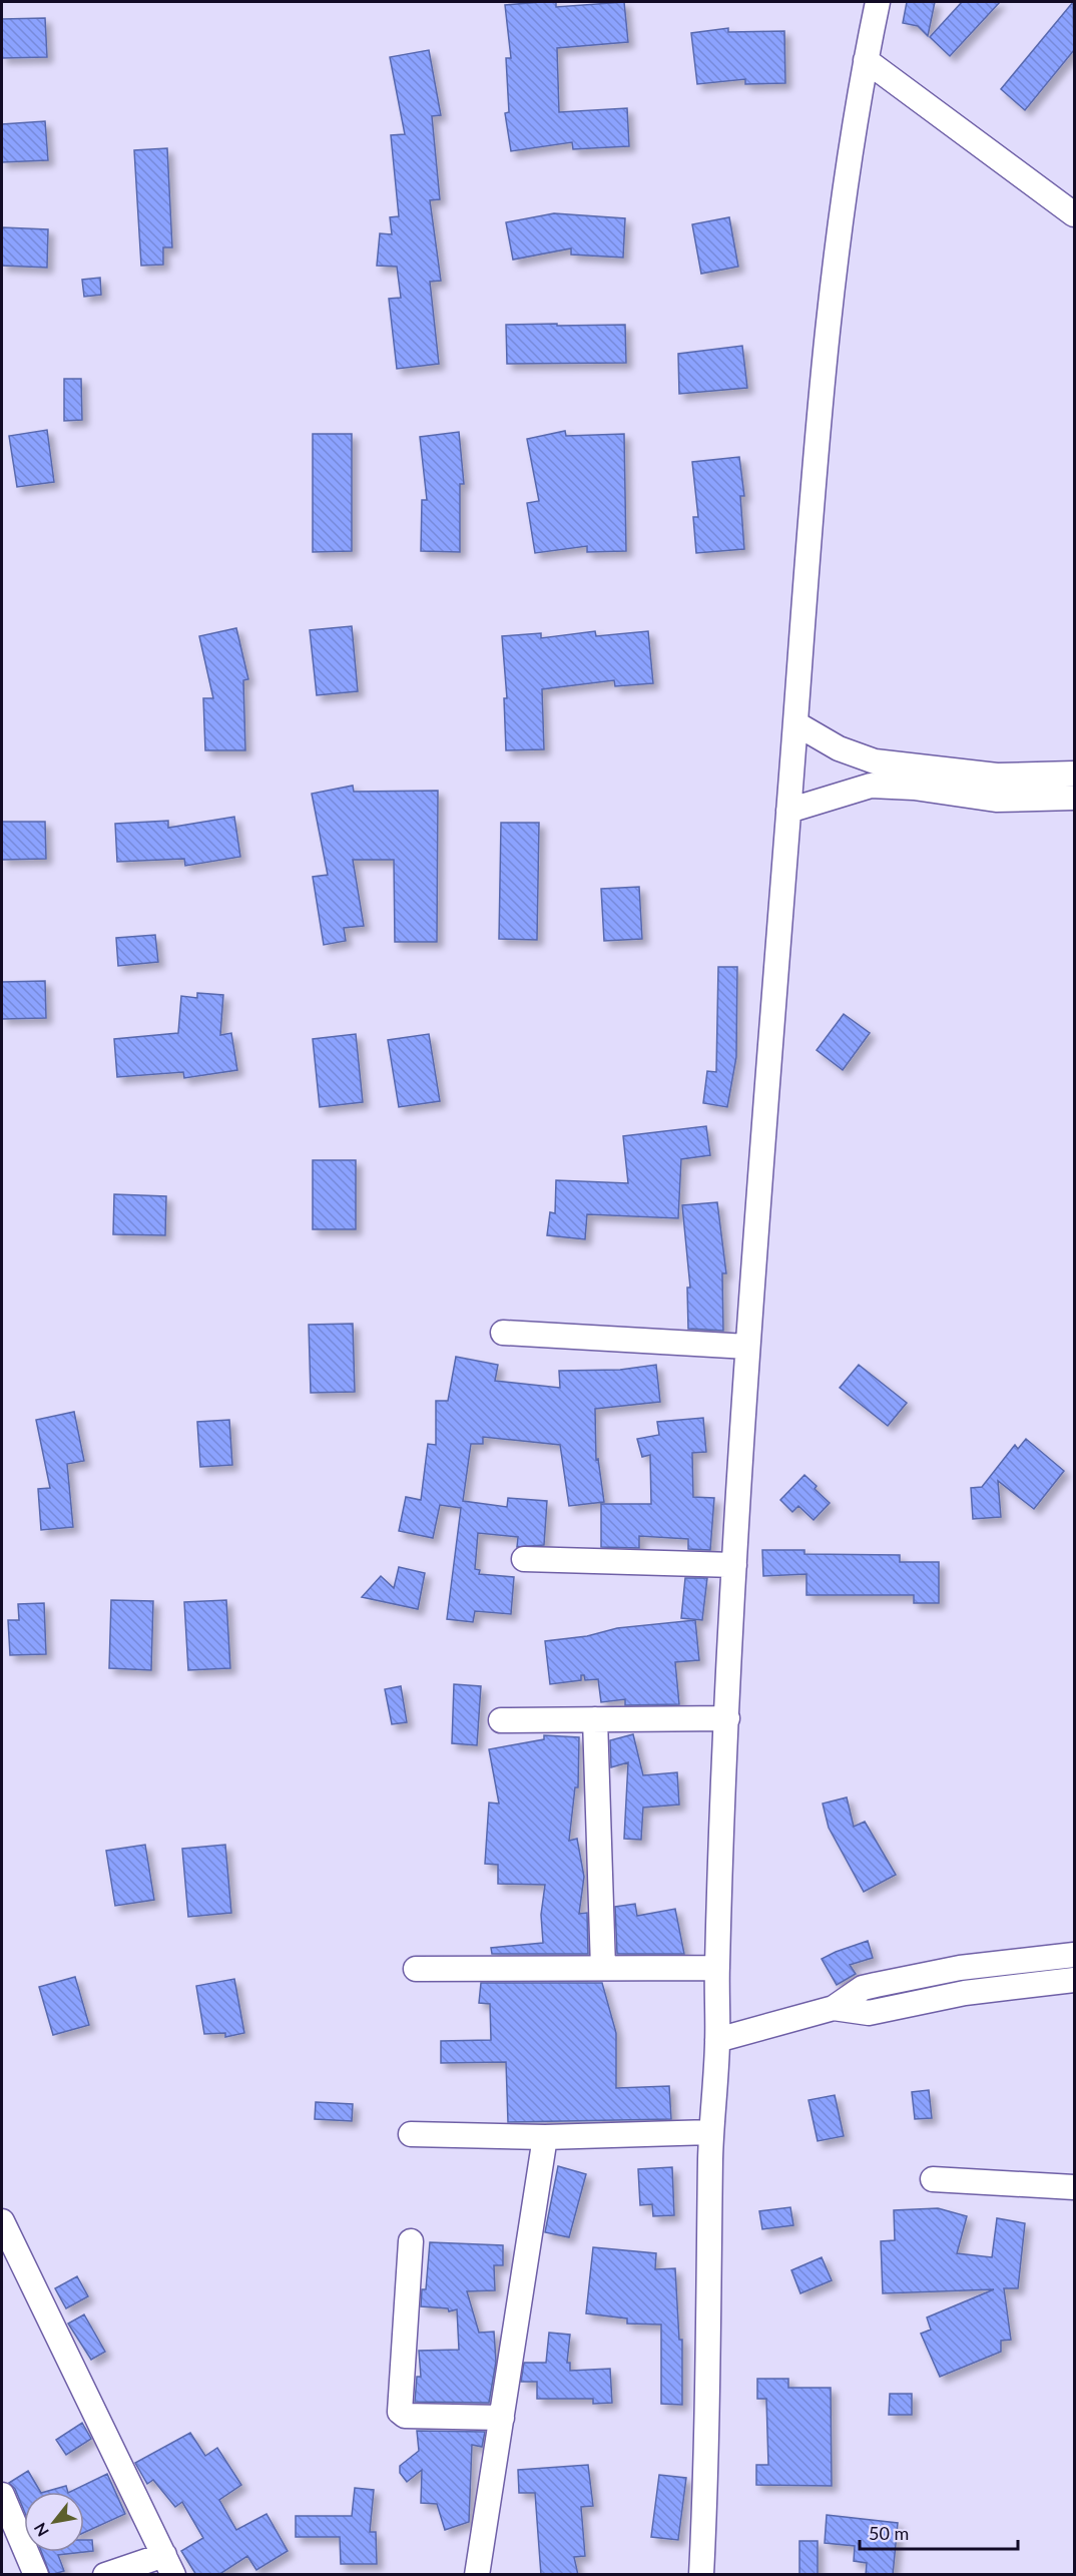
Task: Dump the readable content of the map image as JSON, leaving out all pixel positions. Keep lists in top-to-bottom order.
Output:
{
  "scale_bar": "50 m",
  "north": "bottom left"
}
